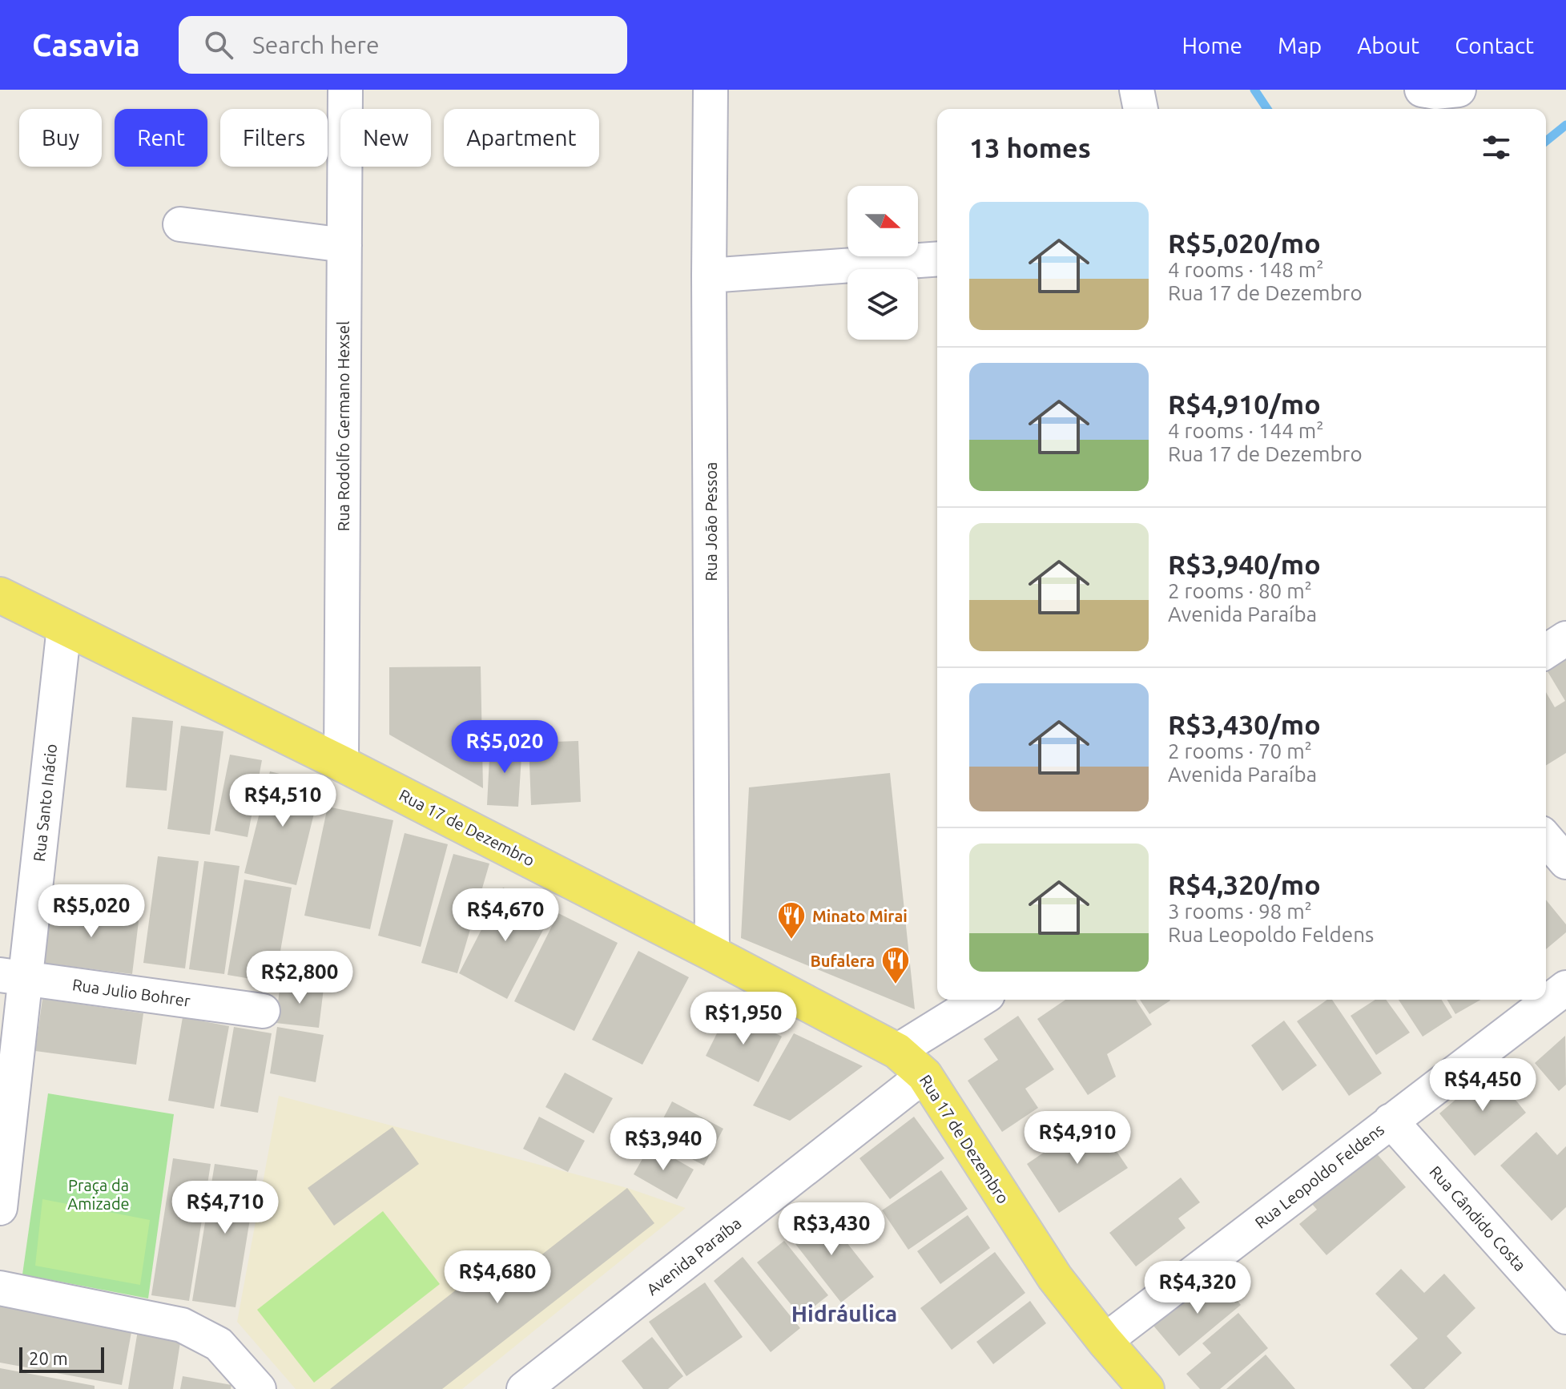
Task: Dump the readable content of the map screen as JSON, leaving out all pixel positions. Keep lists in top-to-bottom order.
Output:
{
  "streets": {
    "main road": ["Rua 17 de Dezembro"],
    "street": [
      "Rua Rodolfo Germano Hexsel",
      "Rua João Pessoa",
      "Rua Santo Inácio",
      "Rua Julio Bohrer",
      "Rua Leopoldo Feldens",
      "Rua Cândido Costa",
      "Avenida Paraíba"
    ]
  },
  "crossings": [
    ["Rua Rodolfo Germano Hexsel", "Rua 17 de Dezembro"],
    ["Rua João Pessoa", "Rua 17 de Dezembro"],
    ["Rua Santo Inácio", "Rua 17 de Dezembro"],
    ["Rua Santo Inácio", "Rua Julio Bohrer"],
    ["Rua 17 de Dezembro", "Rua Leopoldo Feldens"],
    ["Rua 17 de Dezembro", "Avenida Paraíba"],
    ["Rua Leopoldo Feldens", "Rua Cândido Costa"]
  ],
  "districts": ["Hidráulica"],
  "parks": ["Praça da Amizade"],
  "places": {
    "restaurant": ["Minato Mirai", "Bufalera"]
  },
  "scale_bar": "20 m",
  "north": "right",
  "page": {
    "header": "Casavia",
    "search": "Search here",
    "nav": [
      "Home",
      "Map",
      "About",
      "Contact"
    ],
    "chip": [
      "Buy",
      "Rent",
      "Filters",
      "New",
      "Apartment"
    ],
    "heading": "13 homes",
    "list": [
      {
        "name": "R$5,020/mo",
        "note": "4 rooms · 148 m² · Rua 17 de Dezembro"
      },
      {
        "name": "R$4,910/mo",
        "note": "4 rooms · 144 m² · Rua 17 de Dezembro"
      },
      {
        "name": "R$3,940/mo",
        "note": "2 rooms · 80 m² · Avenida Paraíba"
      },
      {
        "name": "R$3,430/mo",
        "note": "2 rooms · 70 m² · Avenida Paraíba"
      },
      {
        "name": "R$4,320/mo",
        "note": "3 rooms · 98 m² · Rua Leopoldo Feldens"
      }
    ],
    "price": [
      "R$5,020",
      "R$4,510",
      "R$5,020",
      "R$4,670",
      "R$2,800",
      "R$1,950",
      "R$4,450",
      "R$4,910",
      "R$3,940",
      "R$4,710",
      "R$3,430",
      "R$4,680",
      "R$4,320"
    ],
    "scale": "20 m"
  }
}
